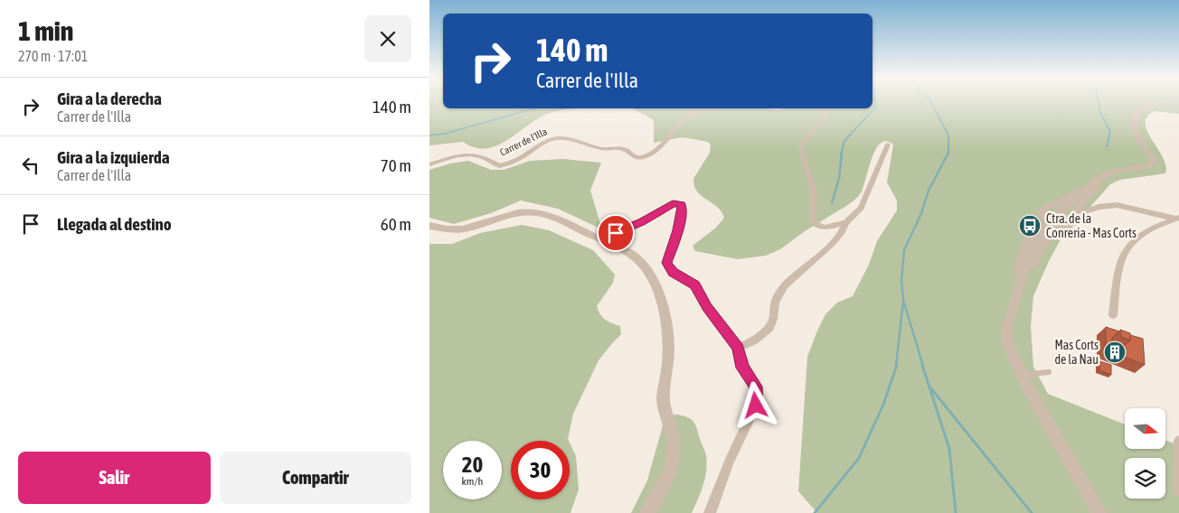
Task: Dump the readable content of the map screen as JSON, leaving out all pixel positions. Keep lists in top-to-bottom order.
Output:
{
  "streets": {
    "street": ["Carrer de l'Illa"]
  },
  "places": {
    "bus stop": ["Ctra. de la Conreria - Mas Corts"],
    "building": ["Mas Corts de la Nau"]
  },
  "north": "right",
  "page": {
    "heading": ["1 min", "270 m · 17:01"],
    "turn": ["140 m", "Carrer de l'Illa"],
    "list": [
      {
        "name": "Gira a la derecha",
        "note": "Carrer de l'Illa",
        "value": "140 m"
      },
      {
        "name": "Gira a la izquierda",
        "note": "Carrer de l'Illa",
        "value": "70 m"
      },
      {
        "name": "Llegada al destino",
        "value": "60 m"
      }
    ],
    "speed": "20 km/h",
    "limit": "30",
    "buttons": ["Salir", "Compartir"]
  }
}
